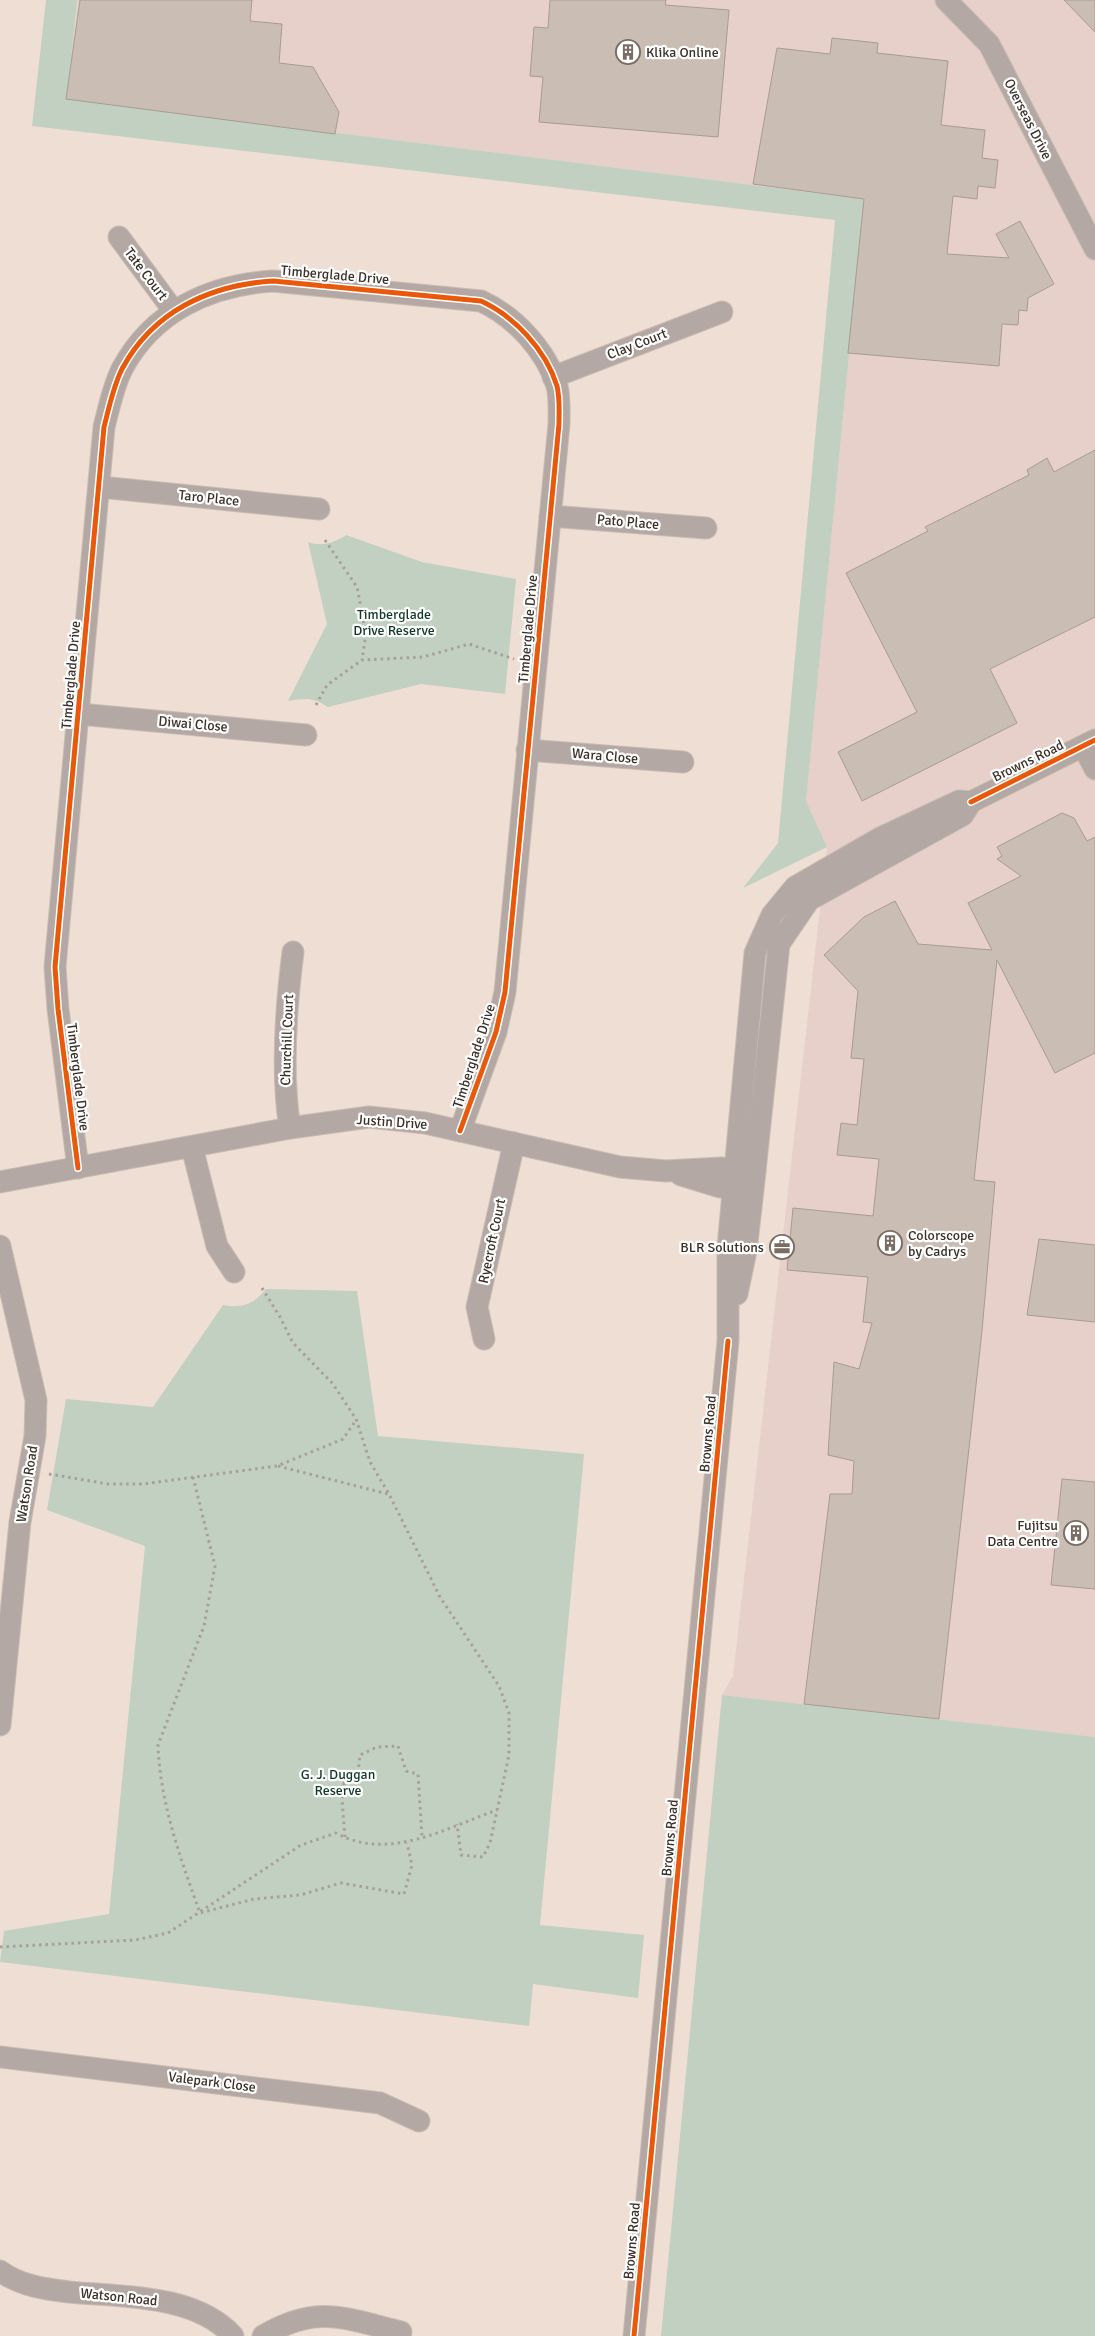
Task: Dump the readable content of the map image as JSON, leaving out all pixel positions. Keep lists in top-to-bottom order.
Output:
{
  "streets": {
    "street": [
      "Overseas Drive",
      "Tate Court",
      "Timberglade Drive",
      "Clay Court",
      "Taro Place",
      "Pato Place",
      "Diwai Close",
      "Wara Close",
      "Browns Road",
      "Churchill Court",
      "Justin Drive",
      "Ryecroft Court",
      "Watson Road",
      "Valepark Close"
    ]
  },
  "crossings": [
    ["Tate Court", "Timberglade Drive"],
    ["Timberglade Drive", "Clay Court"],
    ["Timberglade Drive", "Taro Place"],
    ["Timberglade Drive", "Pato Place"],
    ["Timberglade Drive", "Diwai Close"],
    ["Timberglade Drive", "Wara Close"],
    ["Timberglade Drive", "Justin Drive"],
    ["Browns Road", "Justin Drive"],
    ["Churchill Court", "Justin Drive"],
    ["Justin Drive", "Ryecroft Court"]
  ],
  "parks": ["Timberglade Drive Reserve", "G. J. Duggan Reserve"],
  "places": {
    "building": ["Klika Online", "Colorscope by Cadrys", "Fujitsu Data Centre"],
    "office": ["BLR Solutions"]
  }
}
